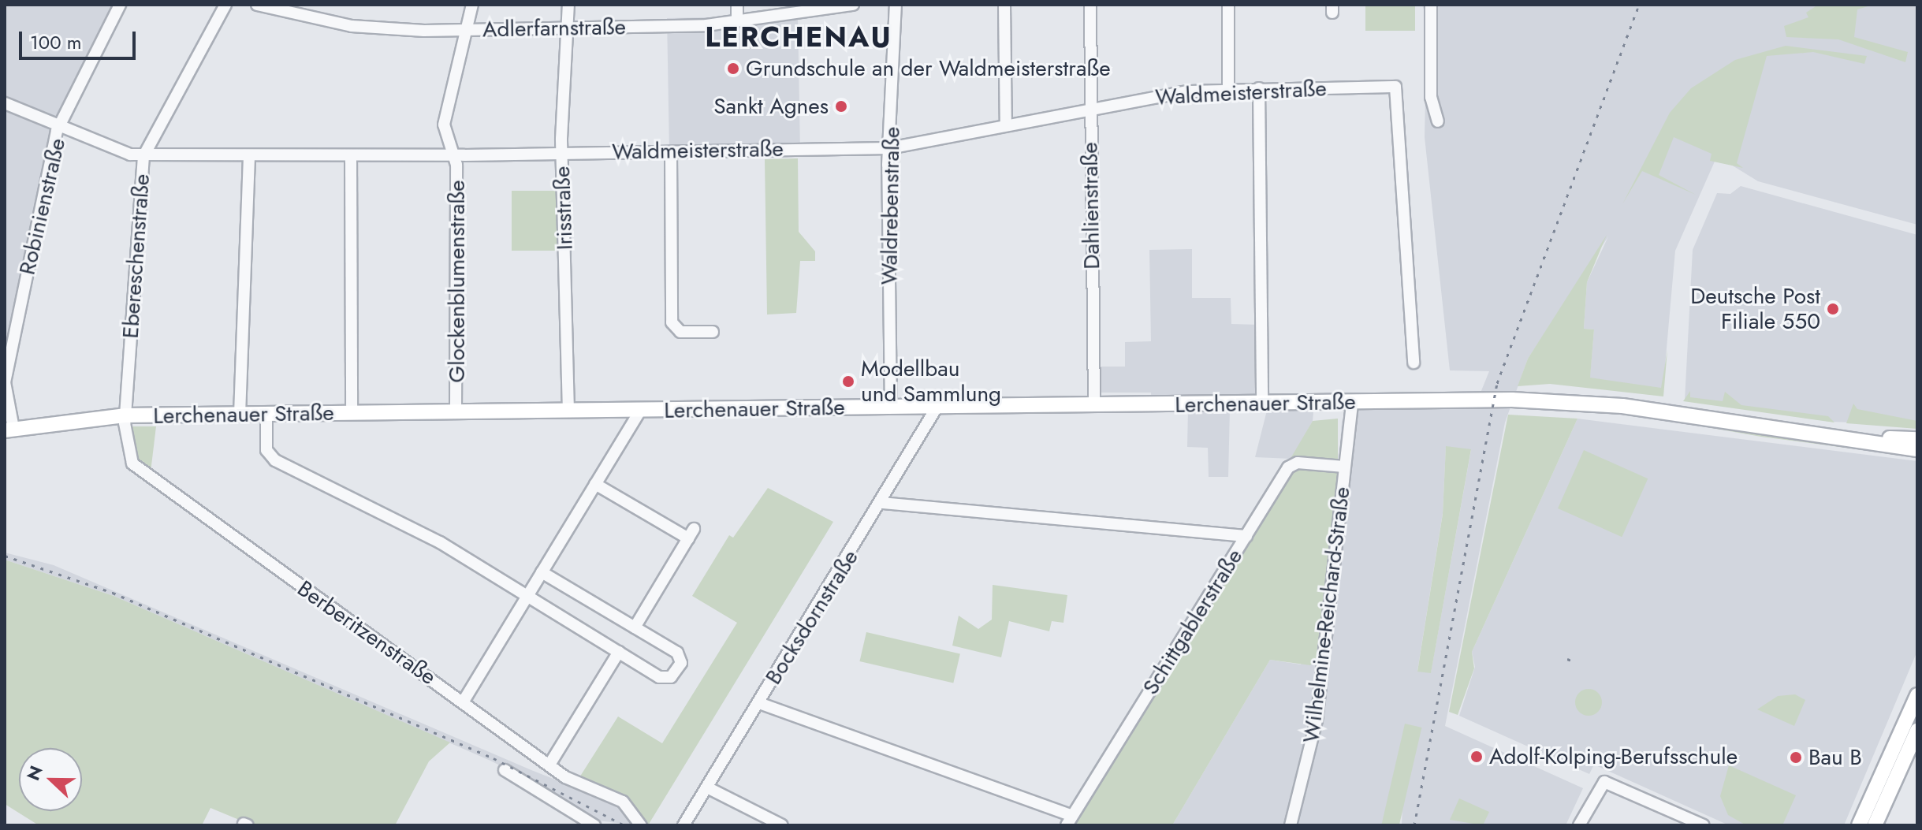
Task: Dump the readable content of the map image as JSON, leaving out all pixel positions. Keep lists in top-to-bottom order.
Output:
{
  "streets": {
    "main road": ["Lerchenauer Straße"],
    "street": [
      "Adlerfarnstraße",
      "Waldmeisterstraße",
      "Waldrebenstraße",
      "Dahlienstraße",
      "Robinienstraße",
      "Irisstraße",
      "Ebereschenstraße",
      "Glockenblumenstraße",
      "Wilhelmine-Reichard-Straße",
      "Bocksdornstraße",
      "Schittgablerstraße",
      "Berberitzenstraße"
    ]
  },
  "crossings": [
    ["Adlerfarnstraße", "Irisstraße"],
    ["Adlerfarnstraße", "Glockenblumenstraße"],
    ["Waldmeisterstraße", "Waldrebenstraße"],
    ["Waldmeisterstraße", "Dahlienstraße"],
    ["Waldmeisterstraße", "Robinienstraße"],
    ["Waldmeisterstraße", "Irisstraße"],
    ["Waldmeisterstraße", "Ebereschenstraße"],
    ["Waldmeisterstraße", "Glockenblumenstraße"],
    ["Waldrebenstraße", "Lerchenauer Straße"],
    ["Dahlienstraße", "Lerchenauer Straße"],
    ["Irisstraße", "Lerchenauer Straße"],
    ["Ebereschenstraße", "Lerchenauer Straße"],
    ["Ebereschenstraße", "Berberitzenstraße"],
    ["Glockenblumenstraße", "Lerchenauer Straße"],
    ["Lerchenauer Straße", "Wilhelmine-Reichard-Straße"],
    ["Lerchenauer Straße", "Bocksdornstraße"],
    ["Lerchenauer Straße", "Berberitzenstraße"],
    ["Wilhelmine-Reichard-Straße", "Schittgablerstraße"]
  ],
  "districts": ["LERCHENAU"],
  "places": [
    "Grundschule an der Waldmeisterstraße",
    "Sankt Agnes",
    "Deutsche Post Filiale 550",
    "Modellbau und Sammlung",
    "Adolf-Kolping-Berufsschule",
    "Bau B"
  ],
  "scale_bar": "100 m",
  "north": "left"
}
